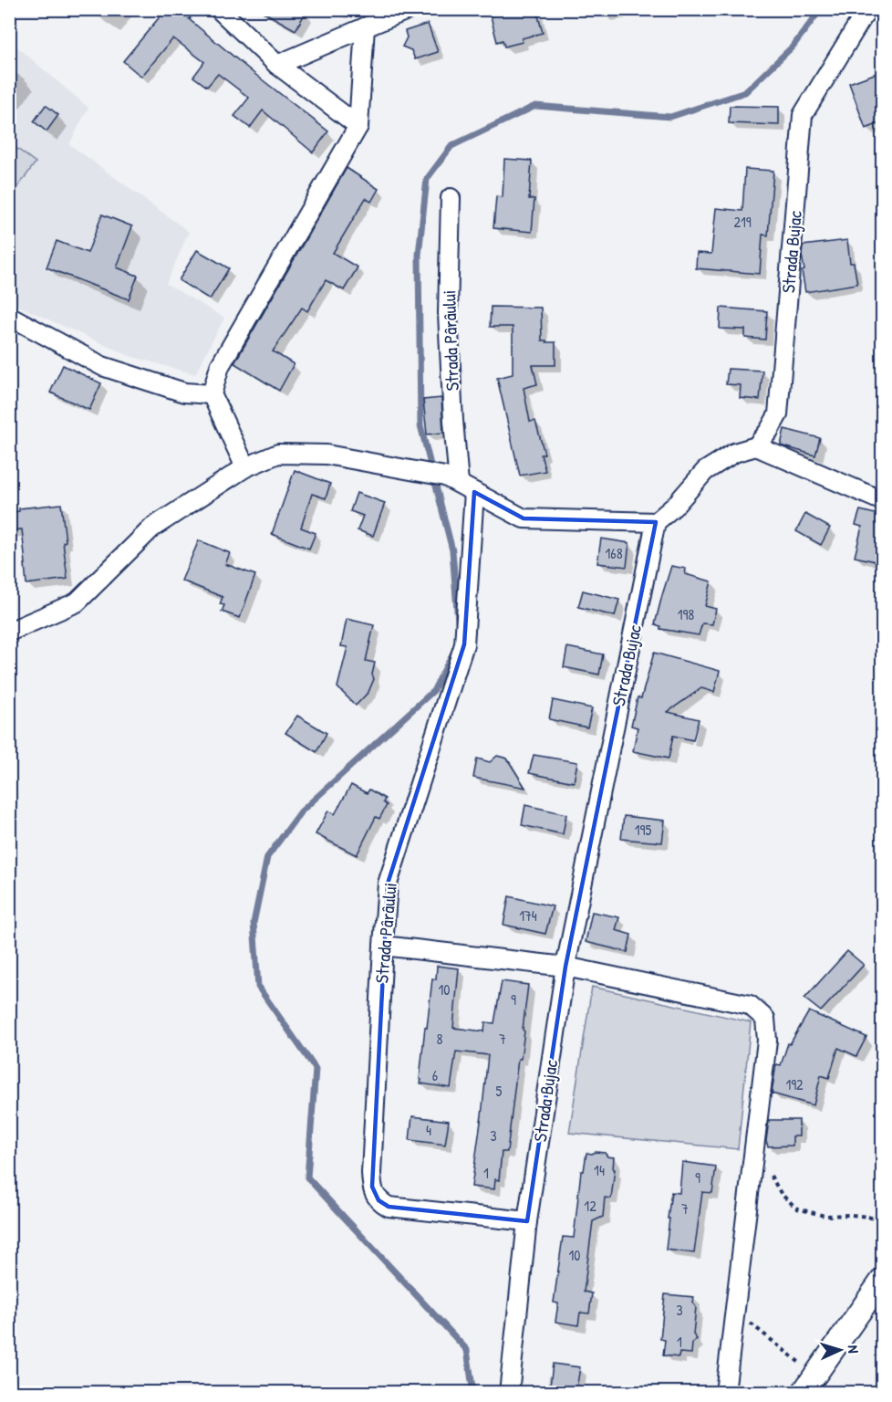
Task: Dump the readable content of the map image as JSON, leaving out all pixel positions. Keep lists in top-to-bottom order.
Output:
{
  "streets": {
    "street": ["Strada Bujac", "Strada Pârâului"]
  },
  "crossings": [
    ["Strada Bujac", "Strada Pârâului"]
  ],
  "house_numbers": [
    "219",
    "168",
    "198",
    "195",
    "174",
    "10",
    "9",
    "8",
    "7",
    "6",
    "192",
    "5",
    "4",
    "3",
    "14",
    "1",
    "9",
    "12",
    "7",
    "10",
    "3",
    "1"
  ],
  "north": "right"
}
